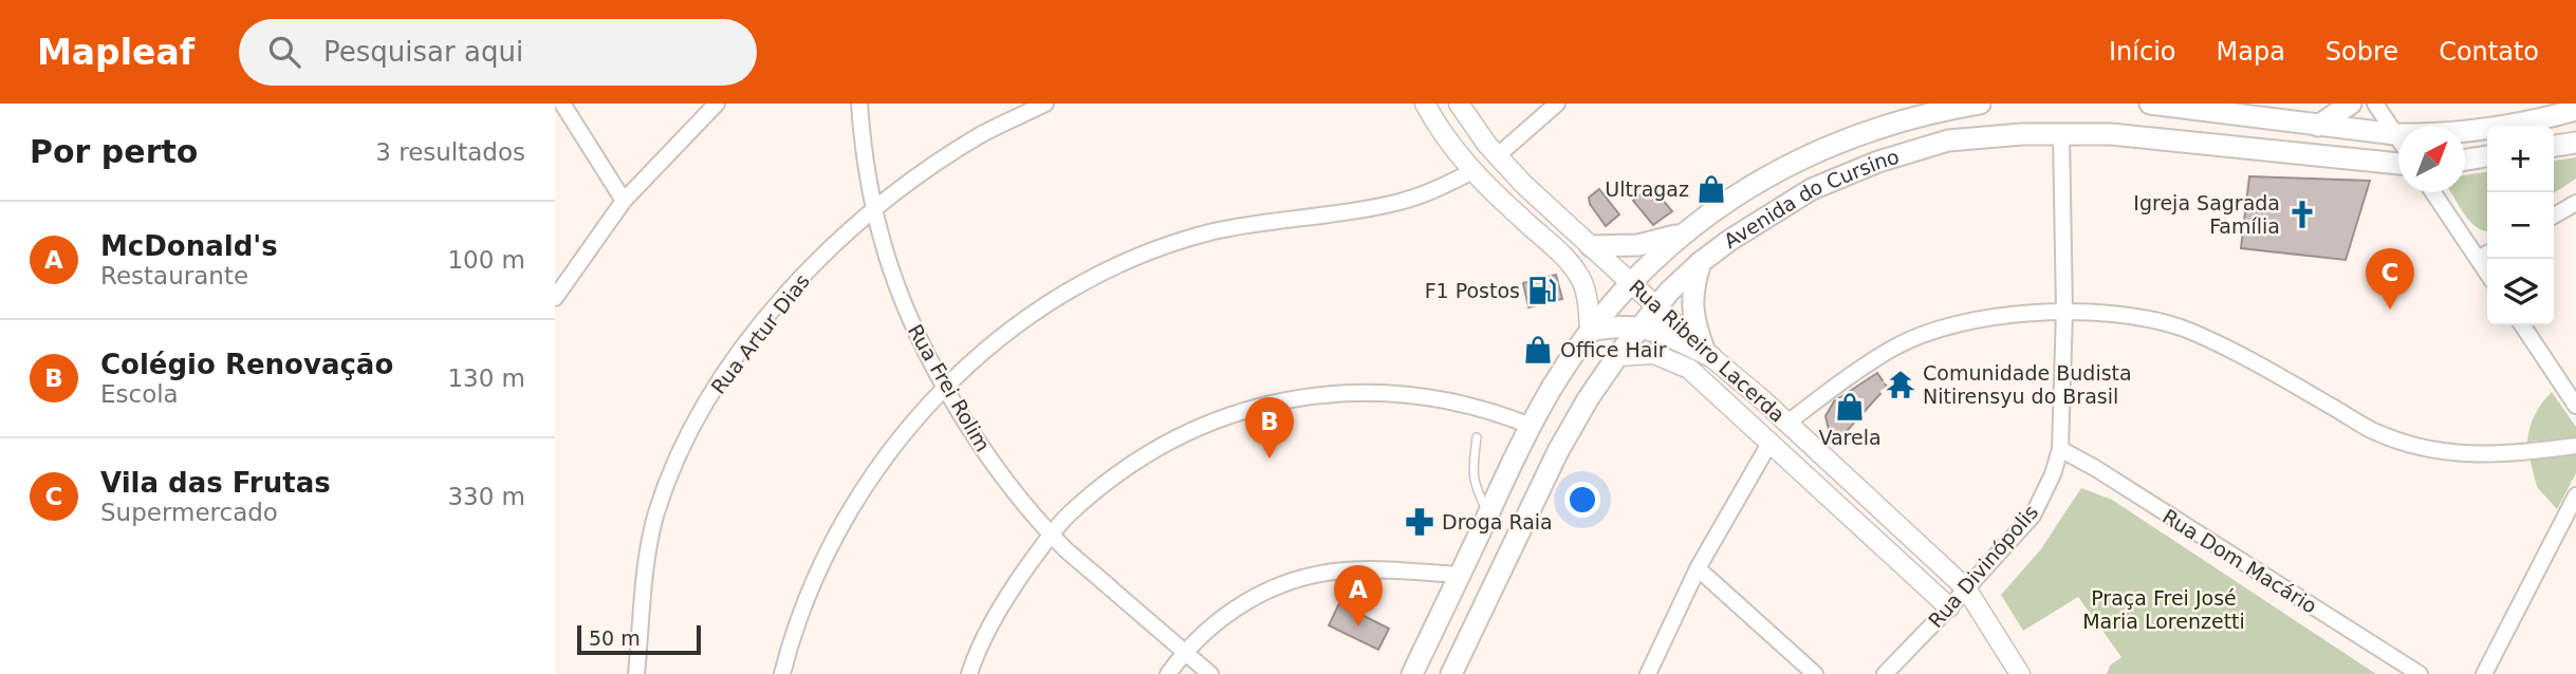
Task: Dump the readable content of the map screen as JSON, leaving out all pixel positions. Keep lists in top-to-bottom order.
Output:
{
  "streets": {
    "main road": ["Avenida do Cursino"],
    "street": [
      "Rua Artur Dias",
      "Rua Ribeiro Lacerda",
      "Rua Frei Rolim",
      "Rua Dom Macário",
      "Rua Divinópolis"
    ]
  },
  "crossings": [
    ["Avenida do Cursino", "Rua Ribeiro Lacerda"],
    ["Avenida do Cursino", "Rua Divinópolis"],
    ["Rua Artur Dias", "Rua Frei Rolim"],
    ["Rua Ribeiro Lacerda", "Rua Divinópolis"],
    ["Rua Dom Macário", "Rua Divinópolis"]
  ],
  "parks": ["Praça Frei José Maria Lorenzetti"],
  "places": {
    "shop": ["Ultragaz", "Office Hair", "Varela"],
    "church": ["Igreja Sagrada Família"],
    "fuel station": ["F1 Postos"],
    "temple": ["Comunidade Budista Nitirensyu do Brasil"],
    "pharmacy": ["Droga Raia"]
  },
  "scale_bar": "50 m",
  "north": "top right",
  "page": {
    "header": "Mapleaf",
    "search": "Pesquisar aqui",
    "nav": [
      "Início",
      "Mapa",
      "Sobre",
      "Contato"
    ],
    "heading": ["Por perto", "3 resultados"],
    "map_buttons": ["+", "−"],
    "list": [
      {
        "mark": "A",
        "name": "McDonald's",
        "note": "Restaurante",
        "value": "100 m"
      },
      {
        "mark": "B",
        "name": "Colégio Renovação",
        "note": "Escola",
        "value": "130 m"
      },
      {
        "mark": "C",
        "name": "Vila das Frutas",
        "note": "Supermercado",
        "value": "330 m"
      }
    ],
    "pins": ["C", "B", "A"],
    "scale": "50 m"
  }
}
